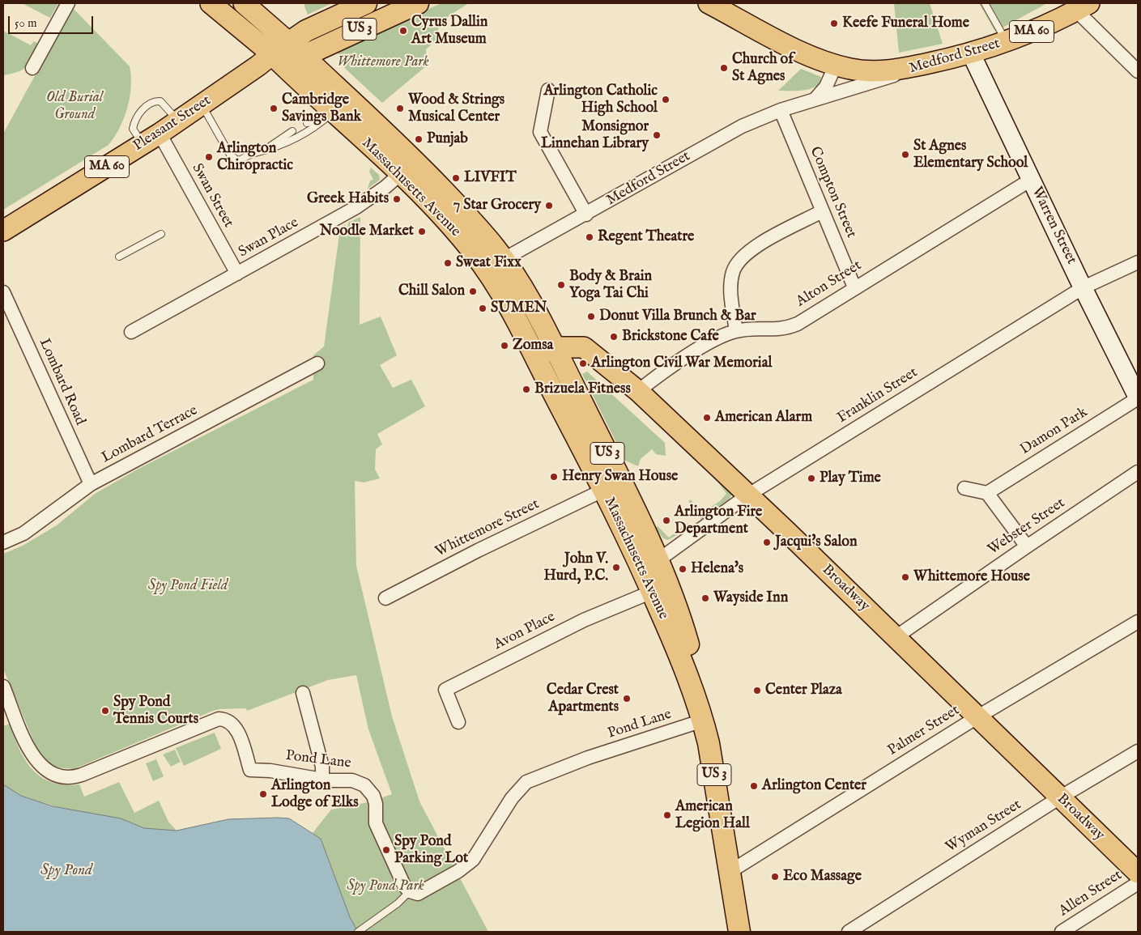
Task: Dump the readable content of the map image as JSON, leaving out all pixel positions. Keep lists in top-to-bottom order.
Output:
{
  "streets": {
    "highway": ["US 3", "Massachusetts Avenue"],
    "main road": [
      "MA 60",
      "Medford Street",
      "Pleasant Street",
      "Warren Street",
      "Broadway"
    ],
    "street": [
      "Compton Street",
      "Swan Street",
      "Swan Place",
      "Alton Street",
      "Lombard Road",
      "Franklin Street",
      "Damon Park",
      "Lombard Terrace",
      "Webster Street",
      "Whittemore Street",
      "Avon Place",
      "Pond Lane",
      "Palmer Street",
      "Wyman Street",
      "Allen Street"
    ]
  },
  "crossings": [
    ["US 3", "Pleasant Street"],
    ["US 3", "Massachusetts Avenue"],
    ["MA 60", "Medford Street"],
    ["Medford Street", "Massachusetts Avenue"],
    ["Medford Street", "Compton Street"],
    ["Medford Street", "Warren Street"],
    ["Pleasant Street", "Massachusetts Avenue"],
    ["Pleasant Street", "Swan Street"],
    ["Massachusetts Avenue", "Swan Place"],
    ["Massachusetts Avenue", "Franklin Street"],
    ["Massachusetts Avenue", "Whittemore Street"],
    ["Massachusetts Avenue", "Broadway"],
    ["Massachusetts Avenue", "Avon Place"],
    ["Massachusetts Avenue", "Pond Lane"],
    ["Massachusetts Avenue", "Palmer Street"],
    ["Compton Street", "Alton Street"],
    ["Swan Street", "Swan Place"],
    ["Warren Street", "Alton Street"],
    ["Warren Street", "Franklin Street"],
    ["Warren Street", "Damon Park"],
    ["Alton Street", "Broadway"],
    ["Lombard Road", "Lombard Terrace"],
    ["Franklin Street", "Broadway"],
    ["Webster Street", "Broadway"],
    ["Broadway", "Palmer Street"],
    ["Broadway", "Wyman Street"]
  ],
  "water": ["Spy Pond"],
  "parks": [
    "Whittemore Park",
    "Old Burial Ground",
    "Spy Pond Field",
    "Spy Pond Park"
  ],
  "places": [
    "Keefe Funeral Home",
    "Cyrus Dallin Art Museum",
    "Church of St Agnes",
    "Arlington Catholic High School",
    "Cambridge Savings Bank",
    "Wood & Strings Musical Center",
    "Monsignor Linnehan Library",
    "Punjab",
    "St Agnes Elementary School",
    "Arlington Chiropractic",
    "LIVFIT",
    "Greek Habits",
    "7 Star Grocery",
    "Noodle Market",
    "Regent Theatre",
    "Sweat Fixx",
    "Body & Brain Yoga Tai Chi",
    "Chill Salon",
    "SUMEN",
    "Donut Villa Brunch & Bar",
    "Brickstone Cafe",
    "Zomsa",
    "Arlington Civil War Memorial",
    "Brizuela Fitness",
    "American Alarm",
    "Henry Swan House",
    "Play Time",
    "Arlington Fire Department",
    "Jacqui's Salon",
    "John V. Hurd, P.C.",
    "Helena's",
    "Whittemore House",
    "Wayside Inn",
    "Center Plaza",
    "Cedar Crest Apartments",
    "Spy Pond Tennis Courts",
    "Arlington Center",
    "Arlington Lodge of Elks",
    "American Legion Hall",
    "Spy Pond Parking Lot",
    "Eco Massage"
  ],
  "scale_bar": "50 m"
}
